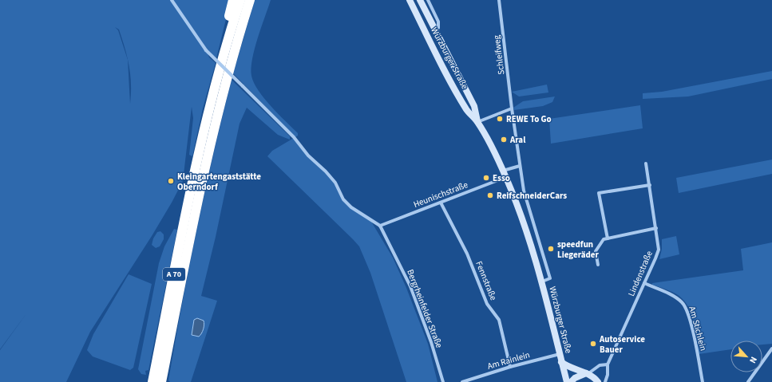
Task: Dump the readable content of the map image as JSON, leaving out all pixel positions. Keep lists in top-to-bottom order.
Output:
{
  "streets": {
    "highway": ["A 70"],
    "main road": ["Würzburger Straße"],
    "street": [
      "Schleifweg",
      "Heunischstraße",
      "Lindenstraße",
      "Fennstraße",
      "Bergrheinfelder Straße",
      "Am Stichlein",
      "Am Rainlein"
    ]
  },
  "crossings": [
    ["Schleifweg", "Würzburger Straße"],
    ["Würzburger Straße", "Heunischstraße"],
    ["Würzburger Straße", "Am Rainlein"],
    ["Heunischstraße", "Fennstraße"],
    ["Heunischstraße", "Bergrheinfelder Straße"],
    ["Lindenstraße", "Am Stichlein"],
    ["Fennstraße", "Am Rainlein"]
  ],
  "places": [
    "REWE To Go",
    "Aral",
    "Esso",
    "Kleingartengaststätte Oberndorf",
    "ReifschneiderCars",
    "speedfun Liegeräder",
    "Autoservice Bauer"
  ],
  "north": "bottom right"
}
